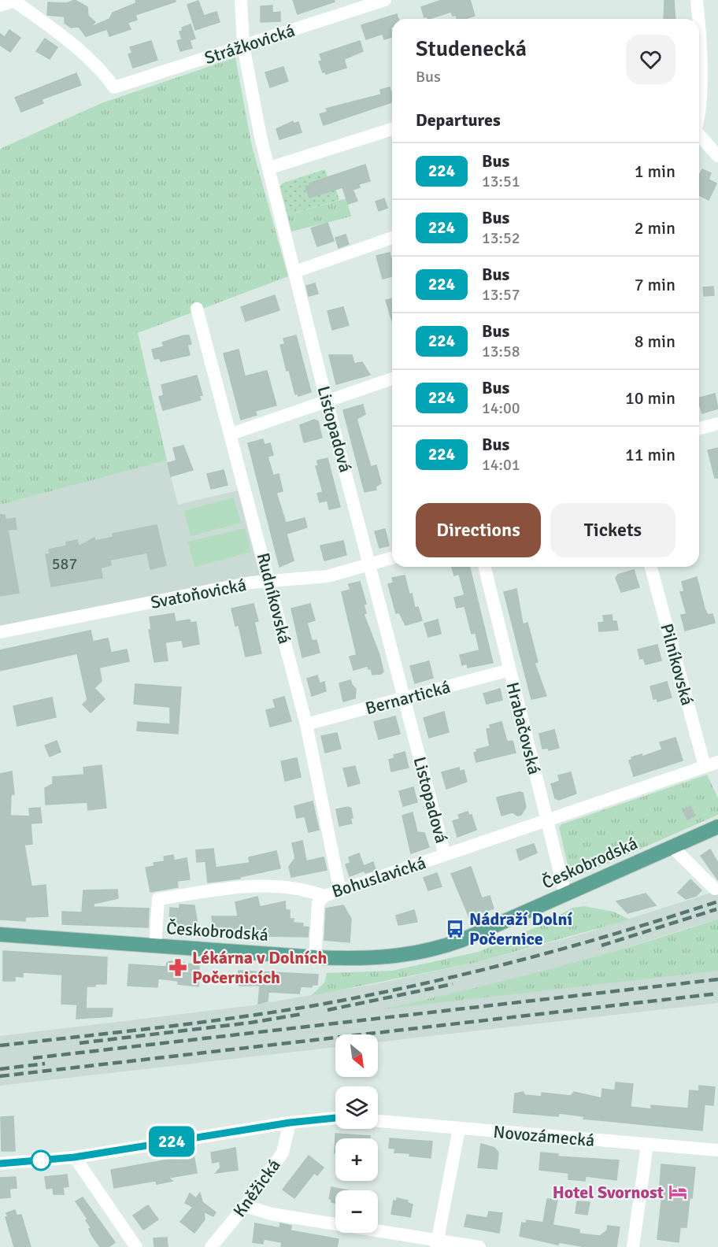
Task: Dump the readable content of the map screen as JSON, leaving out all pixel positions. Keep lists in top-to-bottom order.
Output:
{
  "streets": {
    "main road": ["Českobrodská"],
    "street": [
      "Strážkovická",
      "Listopadová",
      "Svatoňovická",
      "Rudníkovská",
      "Pilníkovská",
      "Bernartická",
      "Hrabačovská",
      "Bohuslavická",
      "Novozámecká",
      "Kněžická"
    ]
  },
  "crossings": [
    ["Strážkovická", "Listopadová"],
    ["Listopadová", "Svatoňovická"],
    ["Listopadová", "Bernartická"],
    ["Listopadová", "Bohuslavická"],
    ["Svatoňovická", "Rudníkovská"],
    ["Rudníkovská", "Bernartická"],
    ["Rudníkovská", "Bohuslavická"],
    ["Pilníkovská", "Bohuslavická"],
    ["Bernartická", "Hrabačovská"],
    ["Hrabačovská", "Českobrodská"],
    ["Hrabačovská", "Bohuslavická"],
    ["Českobrodská", "Bohuslavická"]
  ],
  "places": {
    "bus stop": ["Nádraží Dolní Počernice"],
    "pharmacy": ["Lékárna v Dolních Počernicích"],
    "hotel": ["Hotel Svornost"]
  },
  "lines": ["bus line 224"],
  "house_numbers": ["587"],
  "north": "bottom right",
  "page": {
    "on_map": "224",
    "heading": [
      ["Studenecká", "Bus"],
      "Departures"
    ],
    "list": [
      {
        "mark": "224",
        "name": "Bus",
        "note": "13:51",
        "value": "1 min"
      },
      {
        "mark": "224",
        "name": "Bus",
        "note": "13:52",
        "value": "2 min"
      },
      {
        "mark": "224",
        "name": "Bus",
        "note": "13:57",
        "value": "7 min"
      },
      {
        "mark": "224",
        "name": "Bus",
        "note": "13:58",
        "value": "8 min"
      },
      {
        "mark": "224",
        "name": "Bus",
        "note": "14:00",
        "value": "10 min"
      },
      {
        "mark": "224",
        "name": "Bus",
        "note": "14:01",
        "value": "11 min"
      }
    ],
    "buttons": ["Directions", "Tickets"],
    "map_buttons": ["+", "−"]
  }
}
